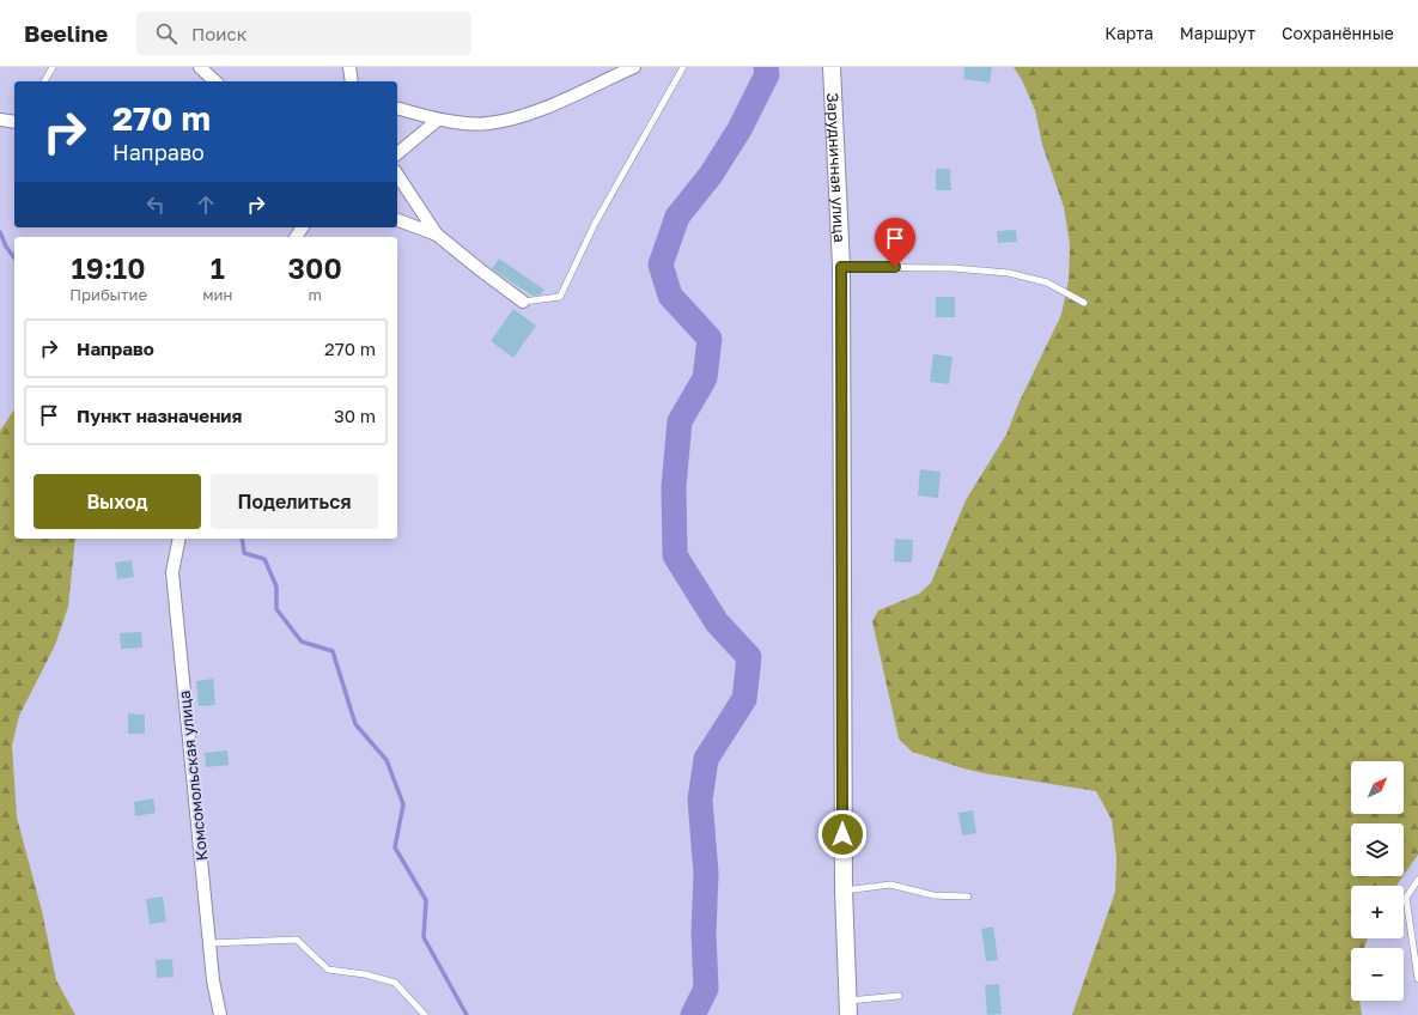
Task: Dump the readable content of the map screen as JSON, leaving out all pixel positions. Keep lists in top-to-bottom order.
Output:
{
  "streets": {
    "street": ["Зарудничная улица", "Комсомольская улица"]
  },
  "north": "top right",
  "page": {
    "header": "Beeline",
    "search": "Поиск",
    "nav": ["Карта", "Маршрут", "Сохранённые"],
    "turn": ["270 m", "Направо"],
    "eta": [
      "19:10",
      "Прибытие",
      "1",
      "мин",
      "300",
      "m"
    ],
    "list": [
      {
        "name": "Направо",
        "value": "270 m"
      },
      {
        "name": "Пункт назначения",
        "value": "30 m"
      }
    ],
    "buttons": ["Выход", "Поделиться"],
    "map_buttons": ["+", "−"]
  }
}
